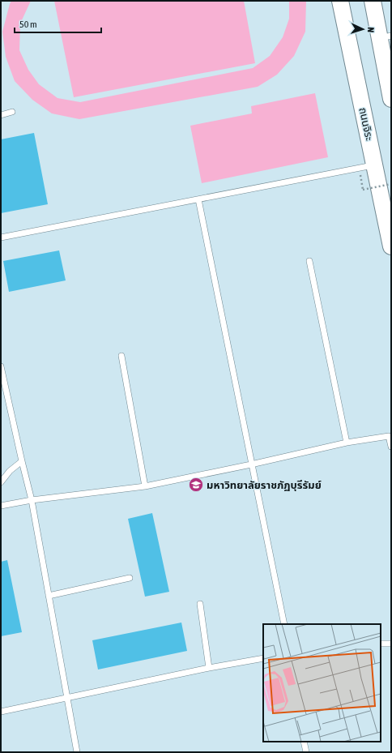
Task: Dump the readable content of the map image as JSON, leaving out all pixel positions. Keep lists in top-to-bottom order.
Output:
{
  "streets": {
    "main road": ["ถนนจิระ"]
  },
  "places": {
    "school or university": ["มหาวิทยาลัยราชภัฏบุรีรัมย์"]
  },
  "scale_bar": "50 m",
  "north": "right"
}
